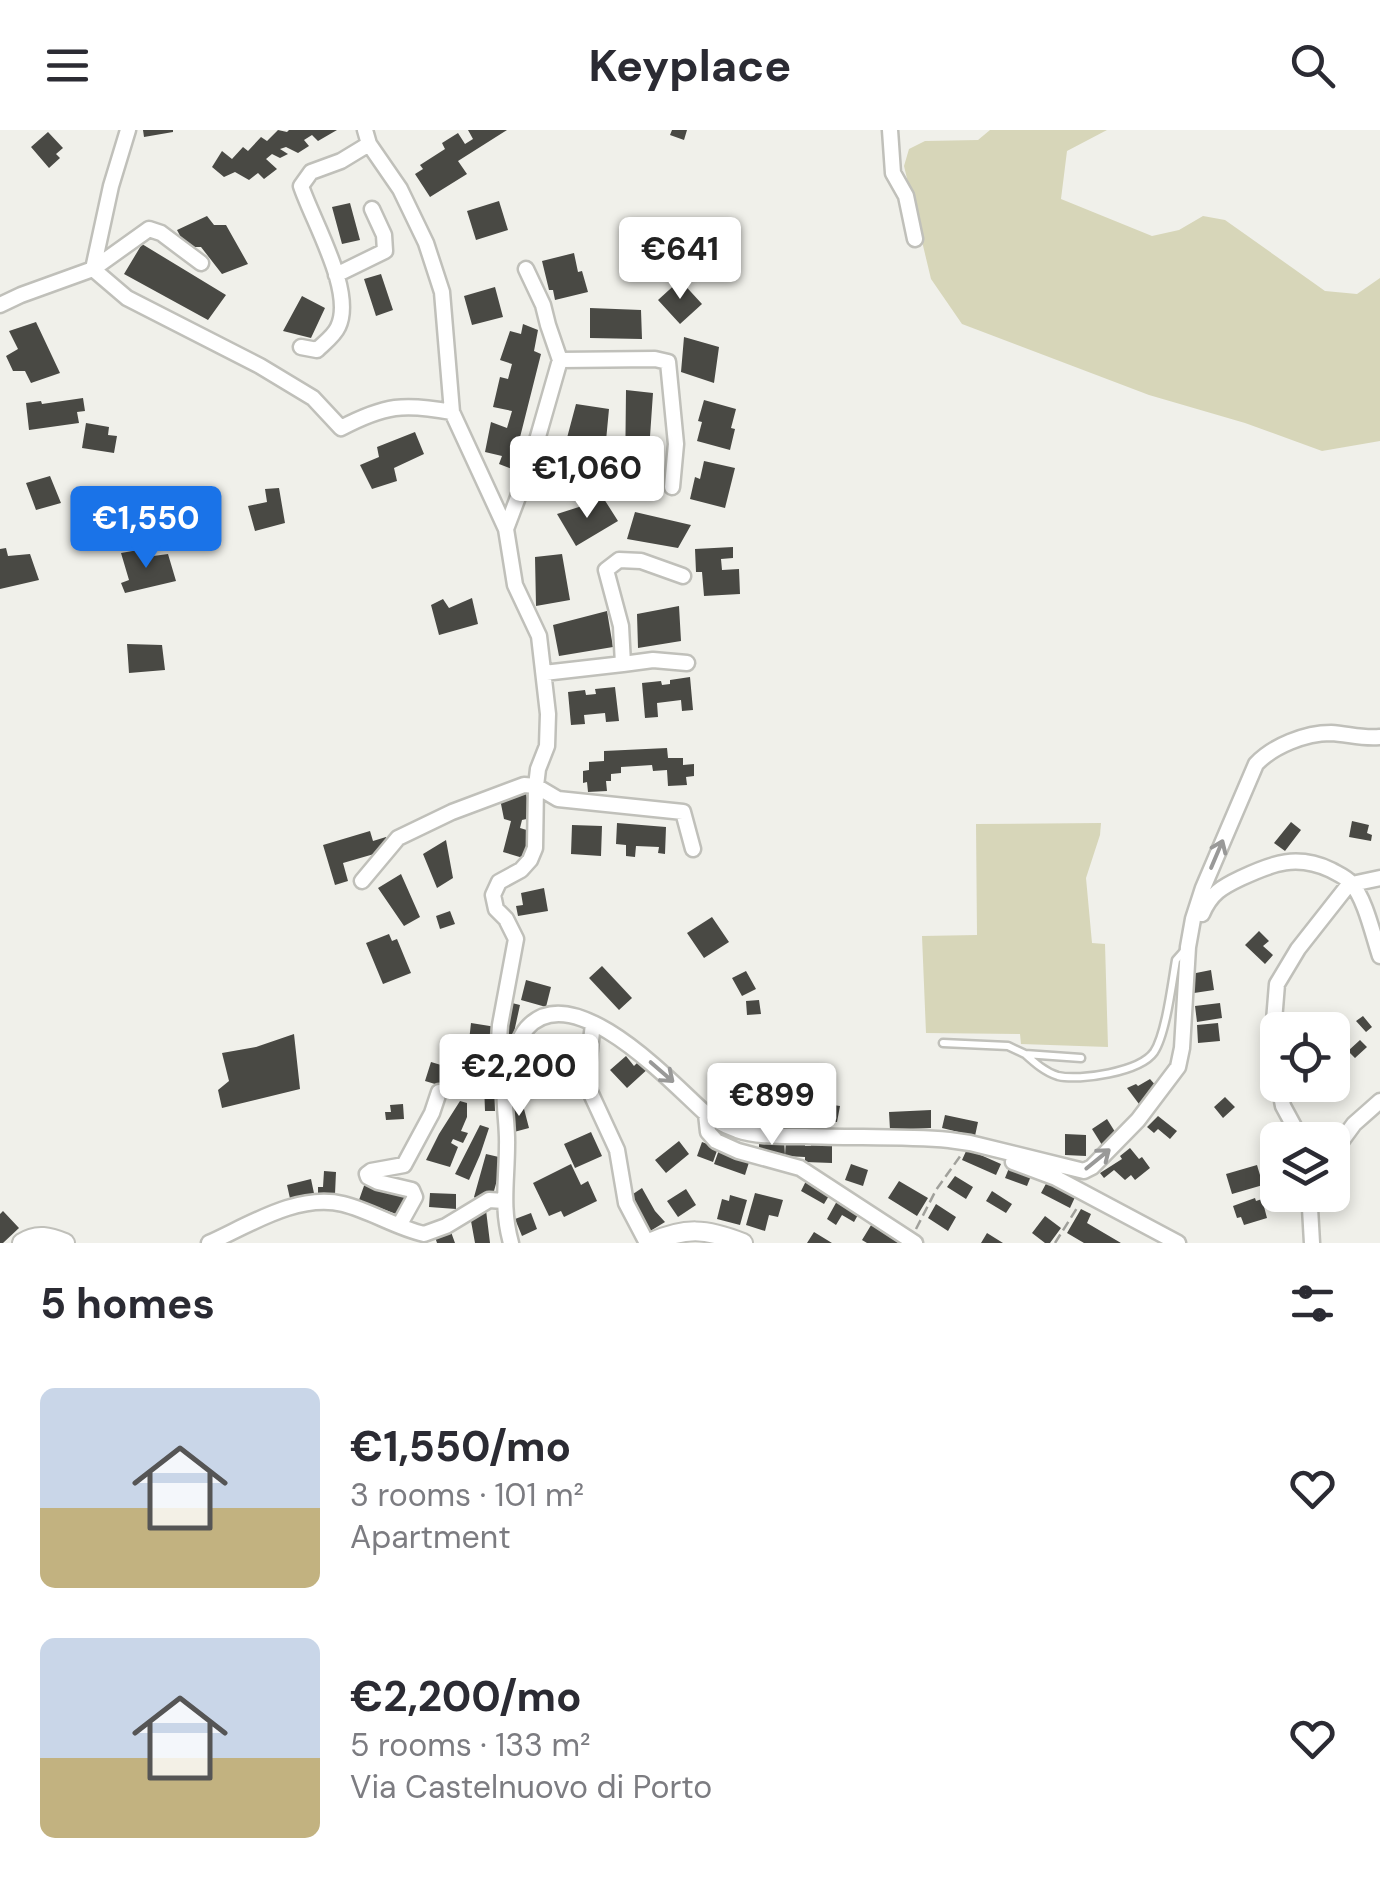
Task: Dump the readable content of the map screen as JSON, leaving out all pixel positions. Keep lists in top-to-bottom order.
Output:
{
  "page": {
    "header": "Keyplace",
    "price": [
      "€641",
      "€1,060",
      "€1,550",
      "€2,200",
      "€899"
    ],
    "heading": "5 homes",
    "list": [
      {
        "name": "€1,550/mo",
        "note": "3 rooms · 101 m² · Apartment"
      },
      {
        "name": "€2,200/mo",
        "note": "5 rooms · 133 m² · Via Castelnuovo di Porto"
      }
    ]
  }
}
